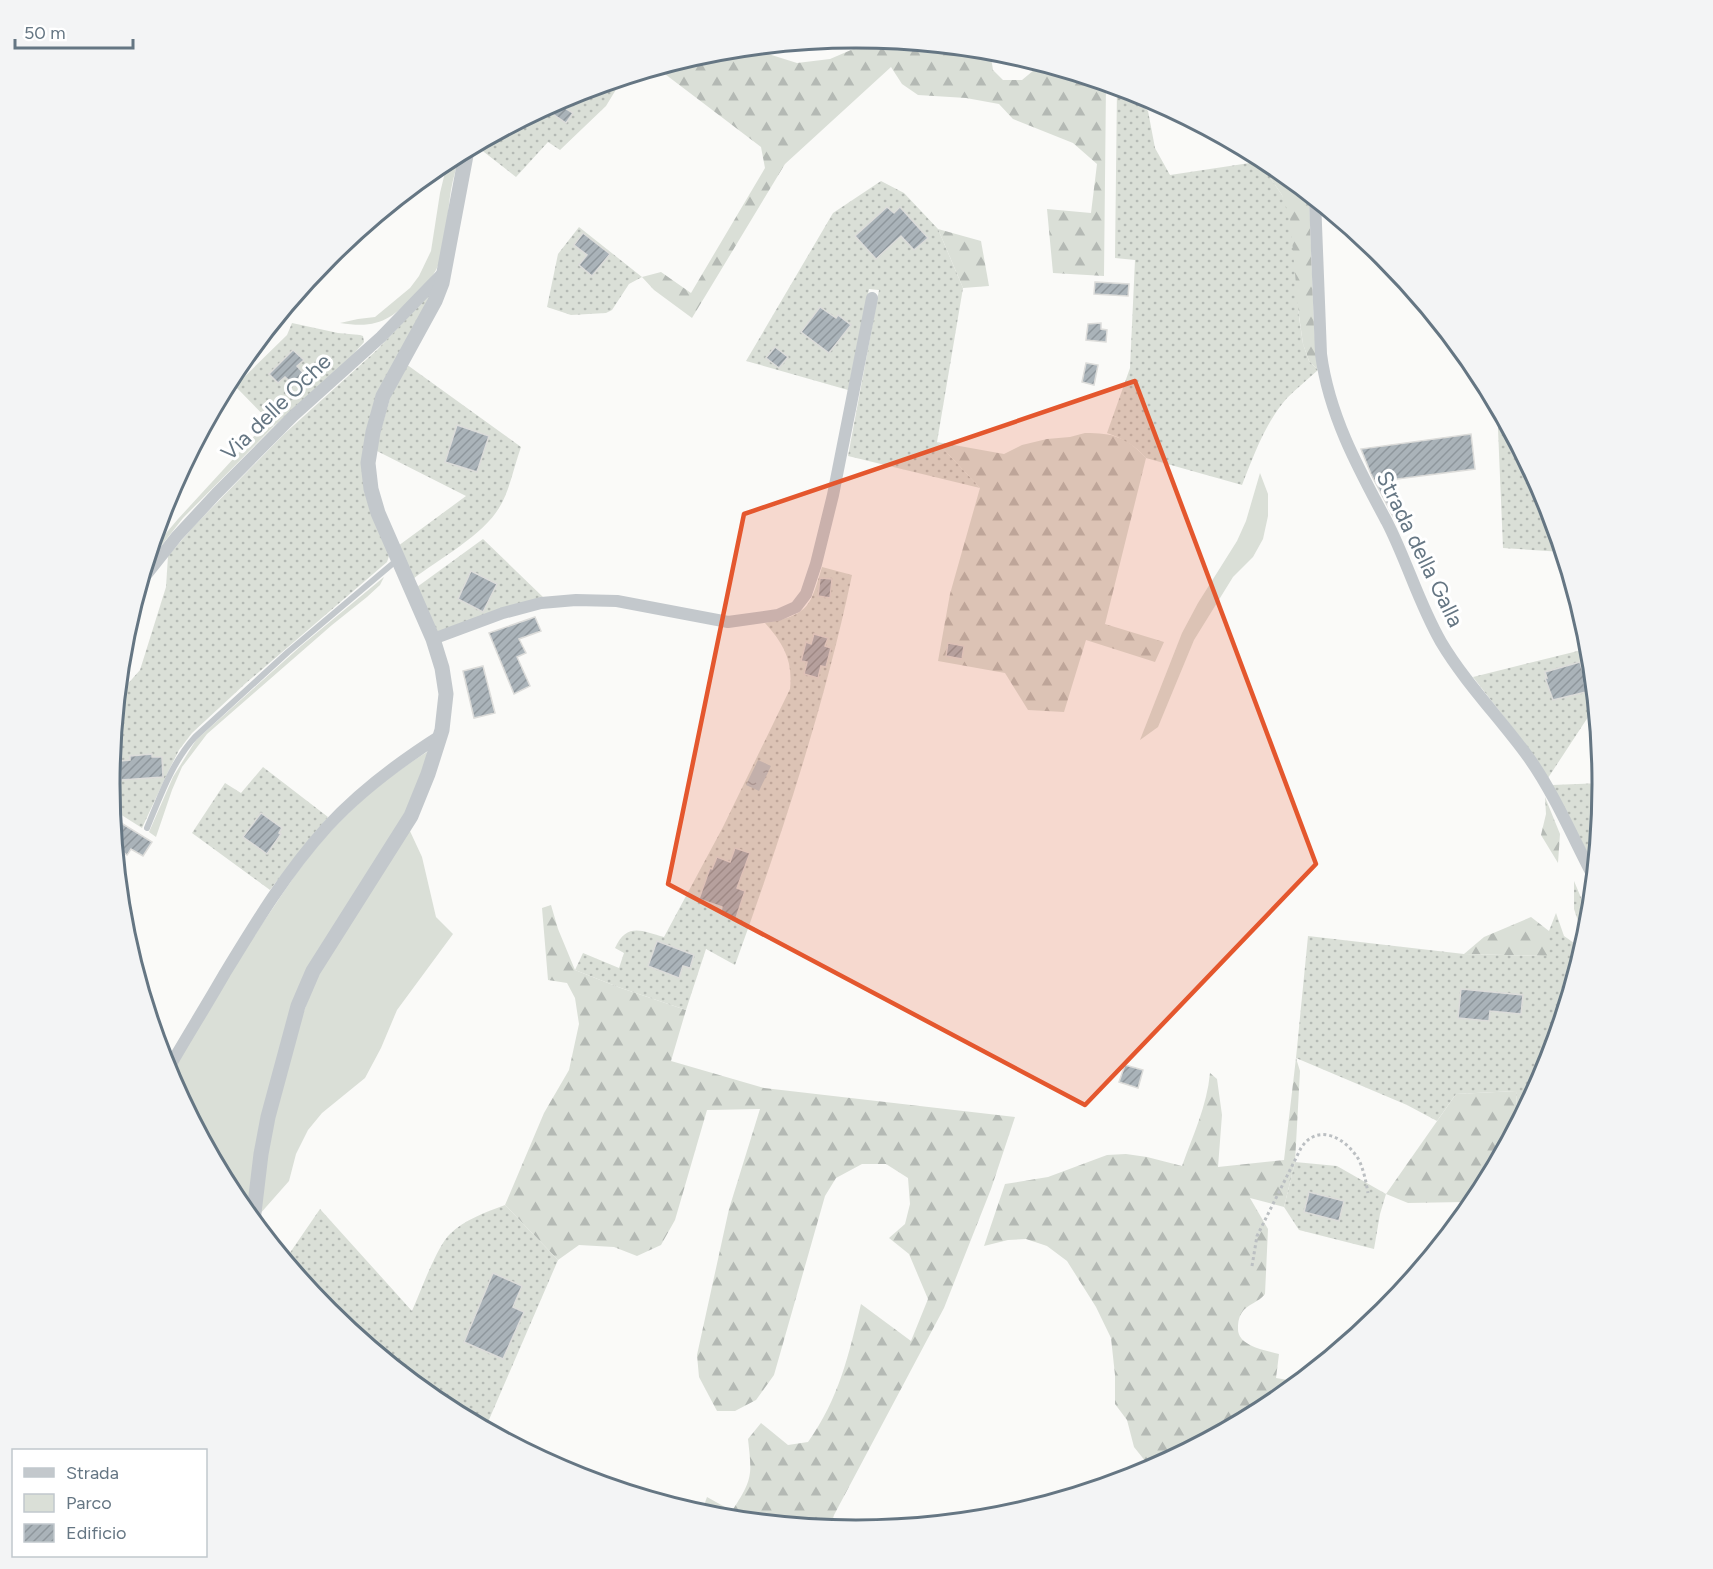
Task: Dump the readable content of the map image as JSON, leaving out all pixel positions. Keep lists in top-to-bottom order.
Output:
{
  "streets": {
    "street": ["Via delle Oche", "Strada della Galla"]
  },
  "legend": ["Strada", "Parco", "Edificio"],
  "scale_bar": "50 m"
}
